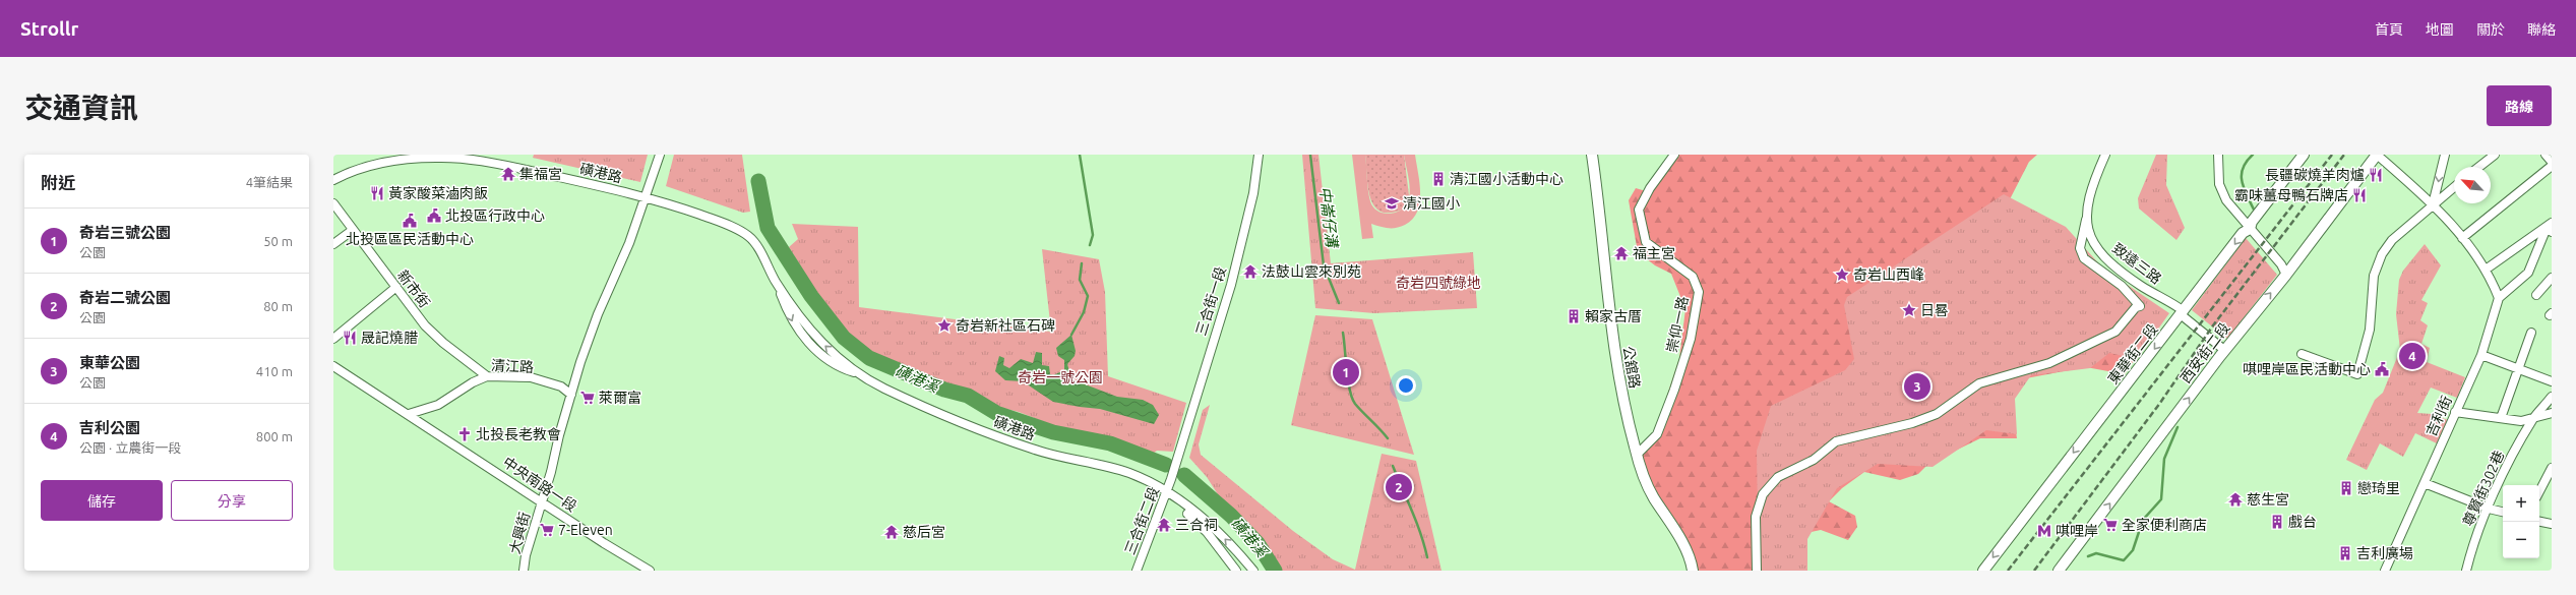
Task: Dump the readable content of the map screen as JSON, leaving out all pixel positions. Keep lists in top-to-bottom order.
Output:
{
  "streets": {
    "street": [
      "磺港路",
      "致遠三路",
      "新市街",
      "三合街一段",
      "崇仰一路",
      "西安街二段",
      "東華街二段",
      "清江路",
      "公舘路",
      "吉利街",
      "中央南路一段",
      "尊賢街302巷",
      "三合街二段",
      "大興街"
    ]
  },
  "crossings": [
    ["磺港路", "三合街二段"],
    ["磺港路", "大興街"],
    ["致遠三路", "西安街二段"],
    ["致遠三路", "東華街二段"],
    ["新市街", "清江路"],
    ["三合街一段", "三合街二段"],
    ["崇仰一路", "公舘路"],
    ["清江路", "中央南路一段"],
    ["清江路", "大興街"],
    ["中央南路一段", "大興街"]
  ],
  "one_way": ["西安街二段", "東華街二段"],
  "water": ["中崙仔溝", "磺港溪"],
  "parks": ["奇岩四號綠地", "奇岩一號公園"],
  "places": {
    "temple": [
      "集福宮",
      "福主宮",
      "法鼓山雲來別苑",
      "慈生宮",
      "三合祠",
      "慈后宮"
    ],
    "restaurant": [
      "長疆碳燒羊肉爐",
      "黃家酸菜滷肉飯",
      "霸味薑母鴨石牌店",
      "晟記燒腊"
    ],
    "building": [
      "清江國小活動中心",
      "賴家古厝",
      "戀琦里",
      "戲台",
      "吉利廣場"
    ],
    "school or university": ["清江國小"],
    "public building": ["北投區行政中心", "北投區區民活動中心", "唭哩岸區民活動中心"],
    "place": ["奇岩山西峰", "日晷", "奇岩新社區石碑"],
    "supermarket": ["萊爾富", "全家便利商店", "7-Eleven"],
    "church": ["北投長老教會"],
    "metro station": ["唭哩岸"]
  },
  "north": "top left",
  "page": {
    "header": "Strollr",
    "nav": [
      "首頁",
      "地圖",
      "關於",
      "聯絡"
    ],
    "title": "交通資訊",
    "buttons": [
      "路線",
      ["儲存", "分享"]
    ],
    "heading": ["附近", "4筆結果"],
    "list": [
      {
        "mark": "1",
        "name": "奇岩三號公園",
        "note": "公園",
        "value": "50 m"
      },
      {
        "mark": "2",
        "name": "奇岩二號公園",
        "note": "公園",
        "value": "80 m"
      },
      {
        "mark": "3",
        "name": "東華公園",
        "note": "公園",
        "value": "410 m"
      },
      {
        "mark": "4",
        "name": "吉利公園",
        "note": "公園 · 立農街一段",
        "value": "800 m"
      }
    ],
    "pins": [
      "4",
      "1",
      "3",
      "2"
    ],
    "map_buttons": ["+", "−"]
  }
}
